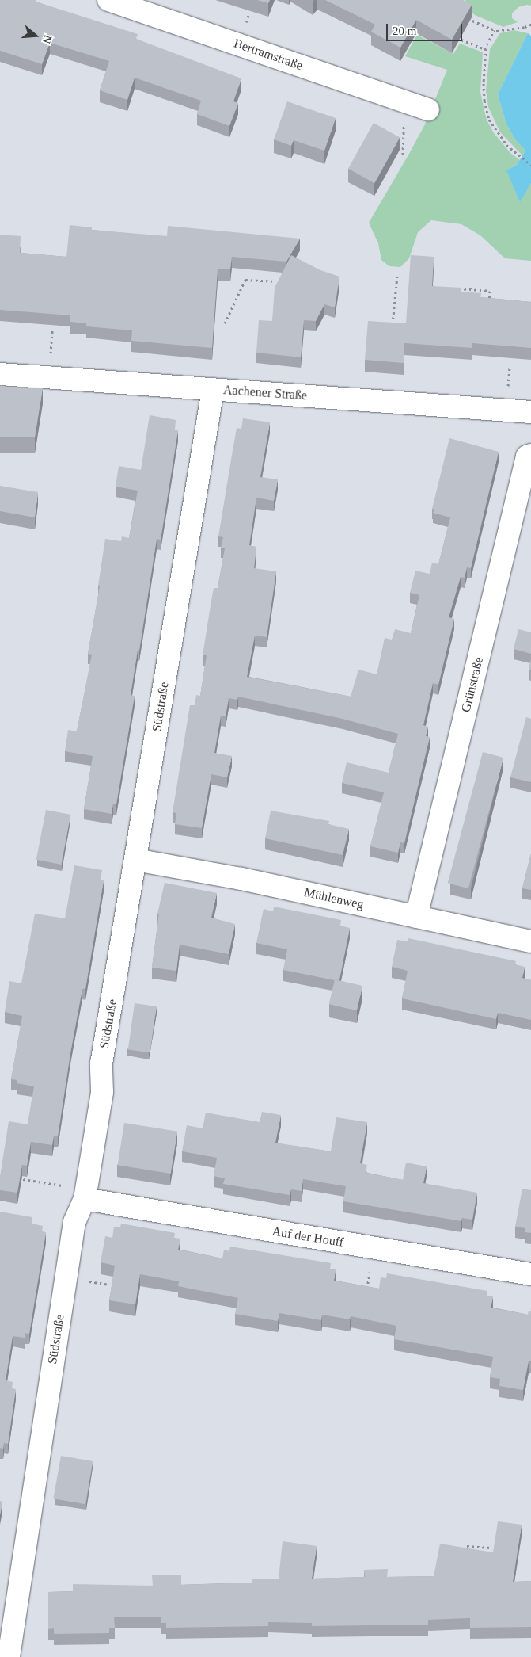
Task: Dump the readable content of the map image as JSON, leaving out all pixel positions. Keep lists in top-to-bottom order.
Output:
{
  "streets": {
    "street": [
      "Bertramstraße",
      "Aachener Straße",
      "Grünstraße",
      "Südstraße",
      "Mühlenweg",
      "Auf der Houff"
    ]
  },
  "crossings": [
    ["Aachener Straße", "Südstraße"],
    ["Grünstraße", "Mühlenweg"],
    ["Südstraße", "Mühlenweg"],
    ["Südstraße", "Auf der Houff"]
  ],
  "scale_bar": "20 m",
  "north": "right"
}
